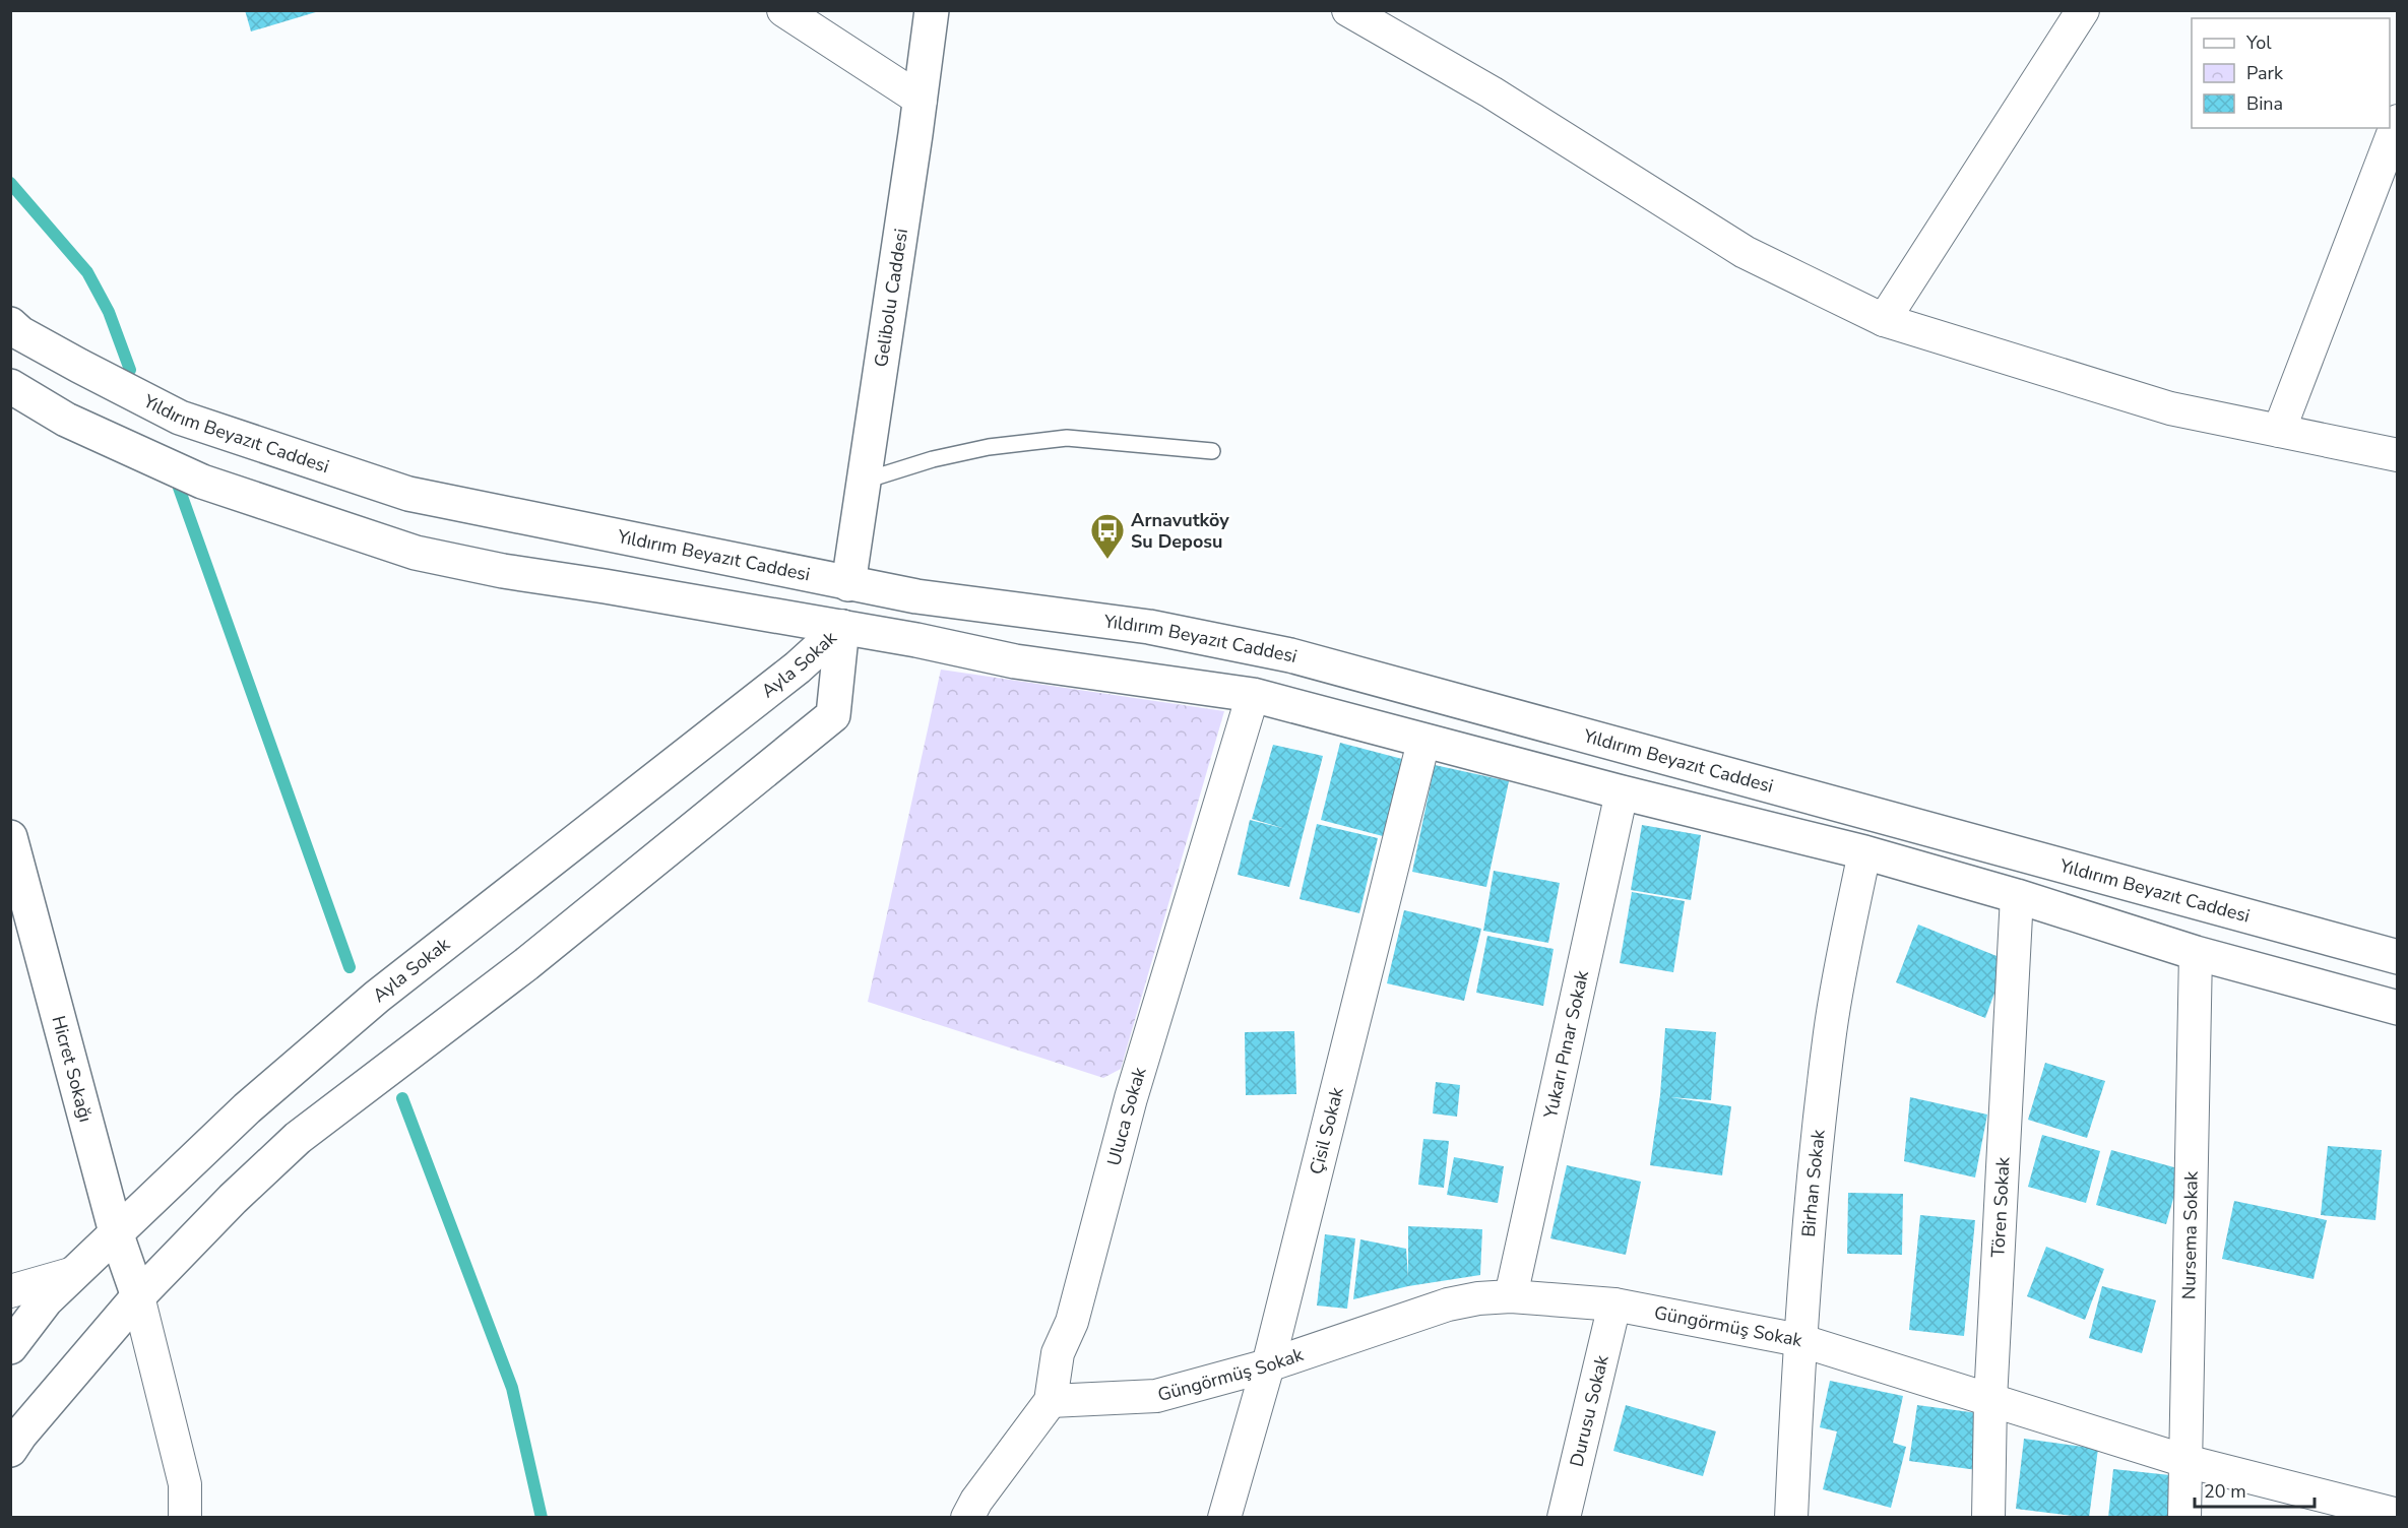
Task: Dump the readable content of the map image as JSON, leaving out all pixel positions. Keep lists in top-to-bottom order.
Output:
{
  "streets": {
    "main road": [
      "Gelibolu Caddesi",
      "Yıldırım Beyazıt Caddesi",
      "Ayla Sokak",
      "Hicret Sokağı"
    ],
    "street": [
      "Yukarı Pınar Sokak",
      "Uluca Sokak",
      "Çisil Sokak",
      "Birhan Sokak",
      "Tören Sokak",
      "Nursema Sokak",
      "Güngörmüş Sokak",
      "Durusu Sokak"
    ]
  },
  "crossings": [
    ["Gelibolu Caddesi", "Yıldırım Beyazıt Caddesi"],
    ["Gelibolu Caddesi", "Ayla Sokak"],
    ["Gelibolu Caddesi", "Hicret Sokağı"],
    ["Ayla Sokak", "Hicret Sokağı"],
    ["Yukarı Pınar Sokak", "Güngörmüş Sokak"],
    ["Uluca Sokak", "Güngörmüş Sokak"],
    ["Çisil Sokak", "Güngörmüş Sokak"],
    ["Birhan Sokak", "Güngörmüş Sokak"],
    ["Tören Sokak", "Güngörmüş Sokak"],
    ["Nursema Sokak", "Güngörmüş Sokak"],
    ["Güngörmüş Sokak", "Durusu Sokak"]
  ],
  "places": {
    "bus stop": ["Arnavutköy Su Deposu"]
  },
  "legend": ["Yol", "Park", "Bina"],
  "scale_bar": "20 m"
}
